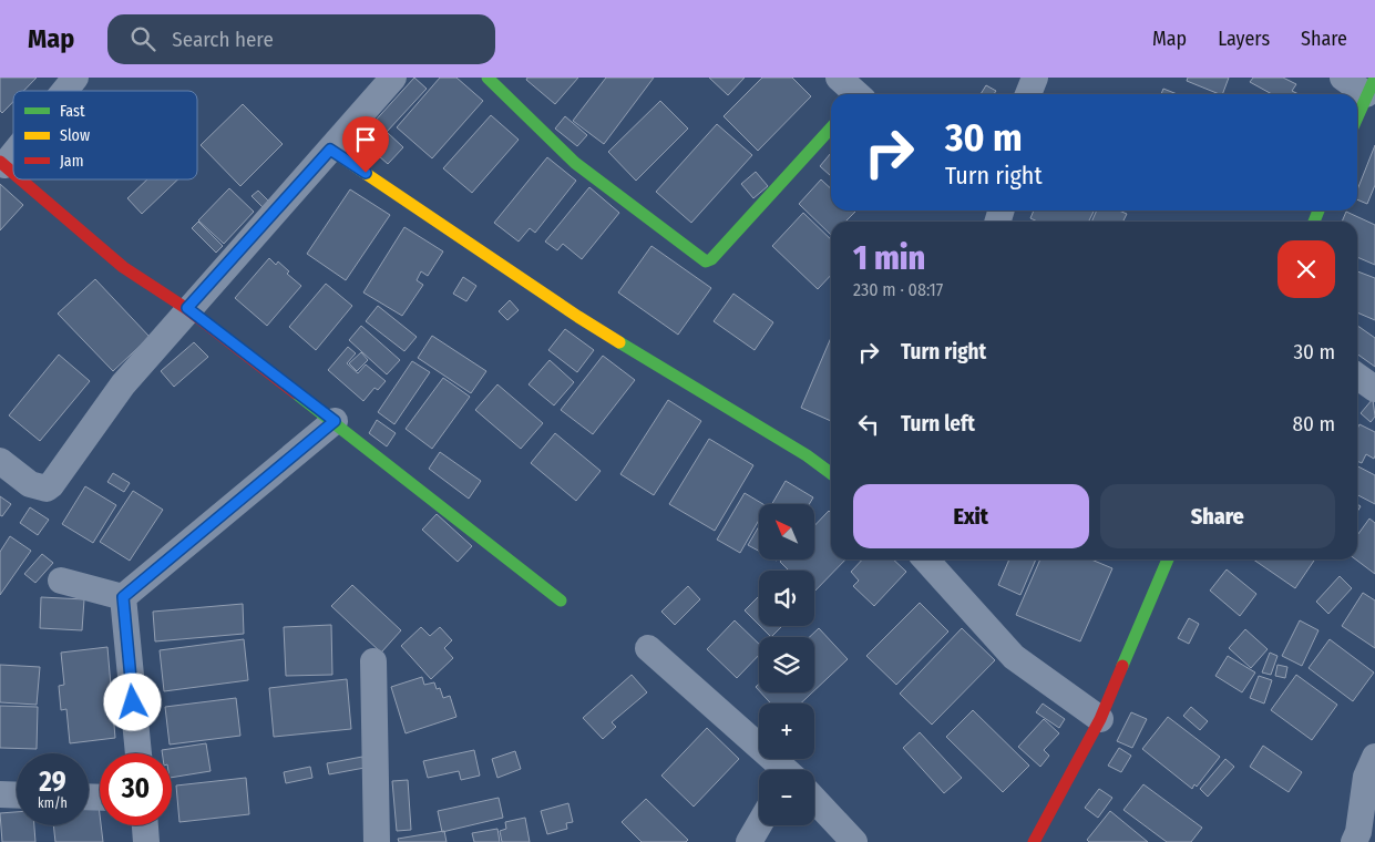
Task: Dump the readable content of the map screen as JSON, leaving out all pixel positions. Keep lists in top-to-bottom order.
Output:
{
  "legend": ["Fast", "Slow", "Jam"],
  "north": "top left",
  "page": {
    "header": "Map",
    "search": "Search here",
    "nav": ["Map", "Layers", "Share"],
    "turn": ["30 m", "Turn right"],
    "heading": ["1 min", "230 m · 08:17"],
    "list": [
      {
        "name": "Turn right",
        "value": "30 m"
      },
      {
        "name": "Turn left",
        "value": "80 m"
      }
    ],
    "buttons": ["Exit", "Share"],
    "map_buttons": ["+", "−"],
    "speed": "29 km/h",
    "limit": "30"
  }
}
